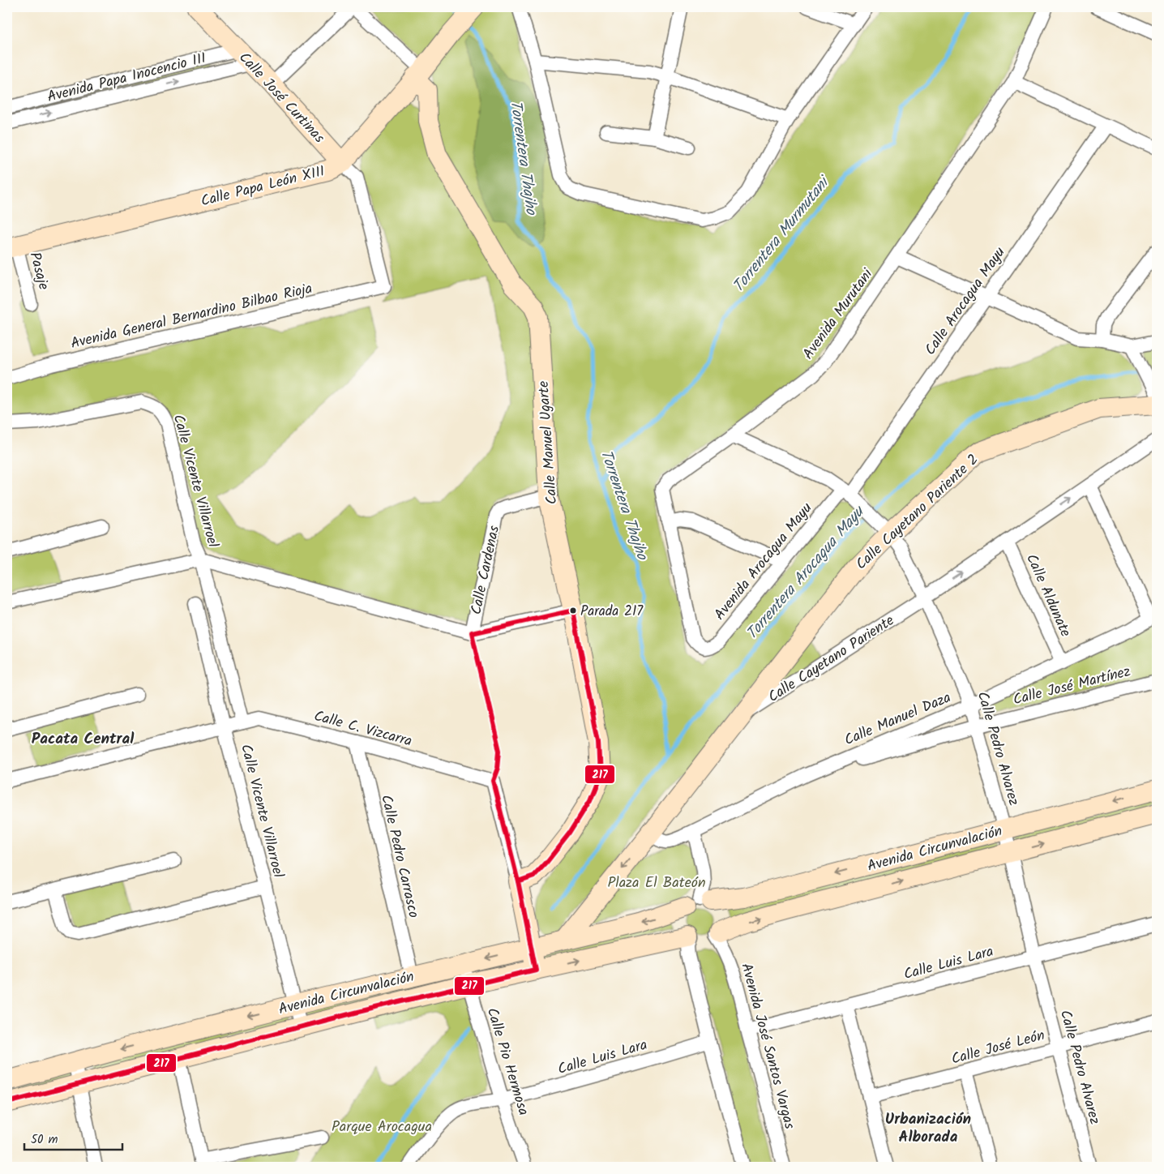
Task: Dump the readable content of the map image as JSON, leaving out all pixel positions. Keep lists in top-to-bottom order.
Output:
{
  "streets": {
    "street": [
      "Avenida Papa Inocencio III",
      "Calle José Curtinas",
      "Calle Papa León XIII",
      "Pasaje",
      "Calle Arocagua Mayu",
      "Avenida Murutani",
      "Avenida General Bernardino Bilbao Rioja",
      "Calle Manuel Ugarte",
      "Calle Vicente Villarroel",
      "Calle Cayetano Pariente 2",
      "Avenida Arocagua Mayu",
      "Calle Cardenas",
      "Calle Aldunate",
      "Calle Cayetano Pariente",
      "Calle José Martínez",
      "Calle Manuel Daza",
      "Calle C. Vizcarra",
      "Calle Pedro Alvarez",
      "Avenida Circunvalación",
      "Calle Pedro Carrasco",
      "Calle Luis Lara",
      "Avenida José Santos Vargas",
      "Calle José León",
      "Calle Pio Hermosa"
    ]
  },
  "crossings": [
    ["Avenida Papa Inocencio III", "Calle José Curtinas"],
    ["Calle José Curtinas", "Calle Papa León XIII"],
    ["Calle José Curtinas", "Avenida General Bernardino Bilbao Rioja"],
    ["Calle Papa León XIII", "Pasaje"],
    ["Calle Papa León XIII", "Calle Manuel Ugarte"],
    ["Calle Arocagua Mayu", "Avenida Arocagua Mayu"],
    ["Calle Arocagua Mayu", "Calle Pedro Alvarez"],
    ["Avenida Murutani", "Avenida Arocagua Mayu"],
    ["Avenida Murutani", "Calle Pedro Alvarez"],
    ["Calle Manuel Ugarte", "Calle Cardenas"],
    ["Calle Manuel Ugarte", "Calle C. Vizcarra"],
    ["Calle Vicente Villarroel", "Calle C. Vizcarra"],
    ["Calle Vicente Villarroel", "Avenida Circunvalación"],
    ["Calle Cayetano Pariente 2", "Calle Cayetano Pariente"],
    ["Calle Cayetano Pariente 2", "Calle Pedro Alvarez"],
    ["Avenida Arocagua Mayu", "Calle Pedro Alvarez"],
    ["Calle Aldunate", "Calle Cayetano Pariente"],
    ["Calle Aldunate", "Calle Manuel Daza"],
    ["Calle Cayetano Pariente", "Calle Manuel Daza"],
    ["Calle Cayetano Pariente", "Calle Pedro Alvarez"],
    ["Calle Cayetano Pariente", "Avenida Circunvalación"],
    ["Calle José Martínez", "Calle Manuel Daza"],
    ["Calle José Martínez", "Calle Pedro Alvarez"],
    ["Calle Manuel Daza", "Calle Pedro Alvarez"],
    ["Calle C. Vizcarra", "Calle Pedro Carrasco"],
    ["Calle Pedro Alvarez", "Avenida Circunvalación"],
    ["Calle Pedro Alvarez", "Calle Luis Lara"],
    ["Calle Pedro Alvarez", "Calle José León"],
    ["Avenida Circunvalación", "Calle Pedro Carrasco"],
    ["Avenida Circunvalación", "Avenida José Santos Vargas"],
    ["Avenida Circunvalación", "Calle Pio Hermosa"],
    ["Calle Luis Lara", "Avenida José Santos Vargas"],
    ["Calle Luis Lara", "Calle Pio Hermosa"]
  ],
  "districts": ["Pacata Central", "Urbanización Alborada"],
  "water": ["Torrentera Thajho", "Torrentera Murmutani", "Torrentera Arocagua Mayu"],
  "parks": ["Plaza El Bateón", "Parque Arocagua"],
  "places": ["Parada 217"],
  "lines": ["transit line 217"],
  "scale_bar": "50 m"
}
